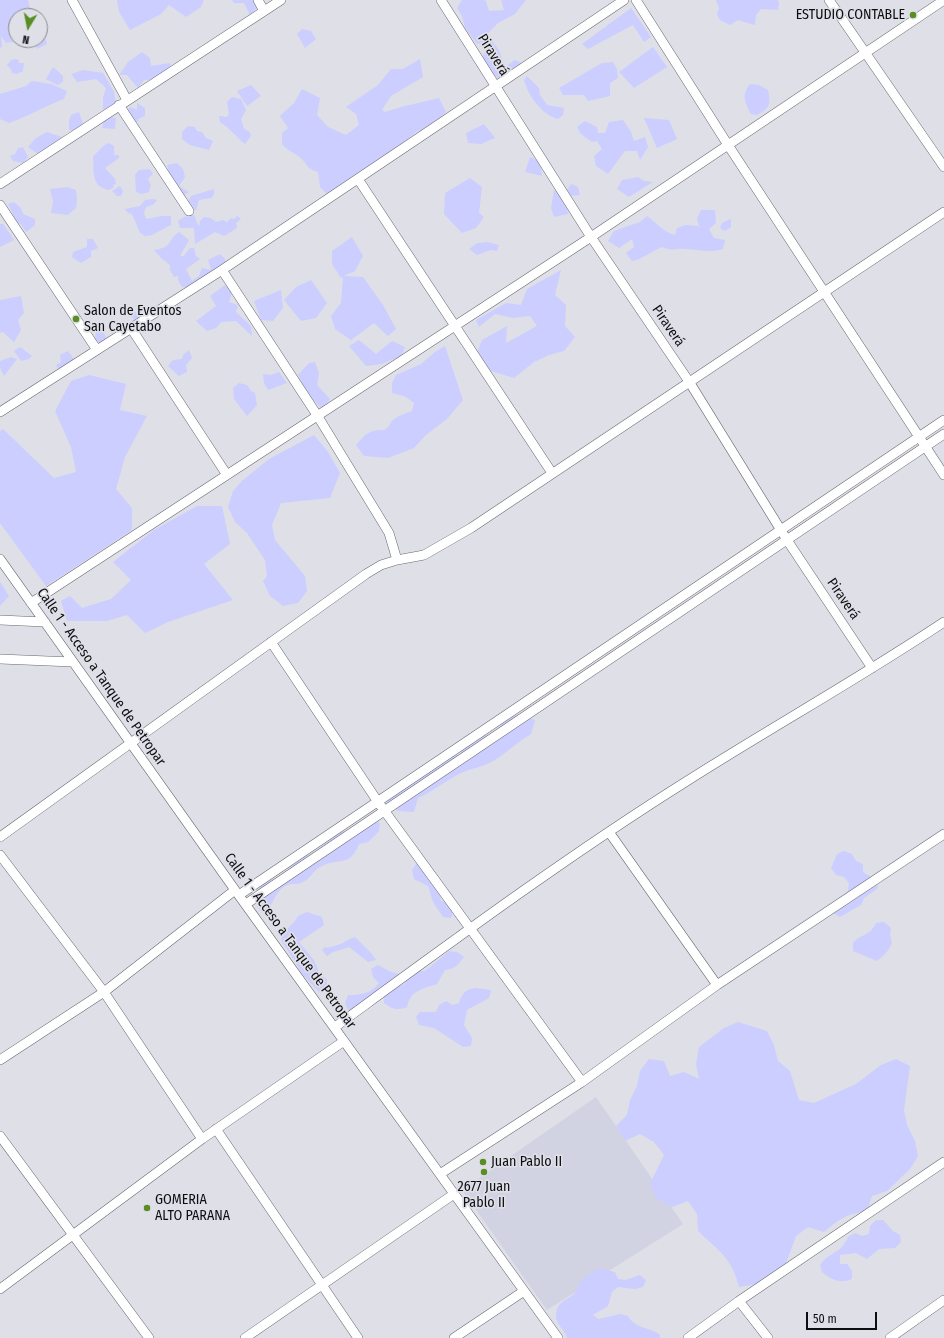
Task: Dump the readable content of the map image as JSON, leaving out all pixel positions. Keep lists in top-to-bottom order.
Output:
{
  "streets": {
    "street": ["Piraverá", "Calle 1 - Acceso a Tanque de Petropar"]
  },
  "places": [
    "ESTUDIO CONTABLE",
    "Salon de Eventos San Cayetabo",
    "Juan Pablo II",
    "2677 Juan Pablo II",
    "GOMERIA ALTO PARANA"
  ],
  "scale_bar": "50 m",
  "north": "bottom"
}
